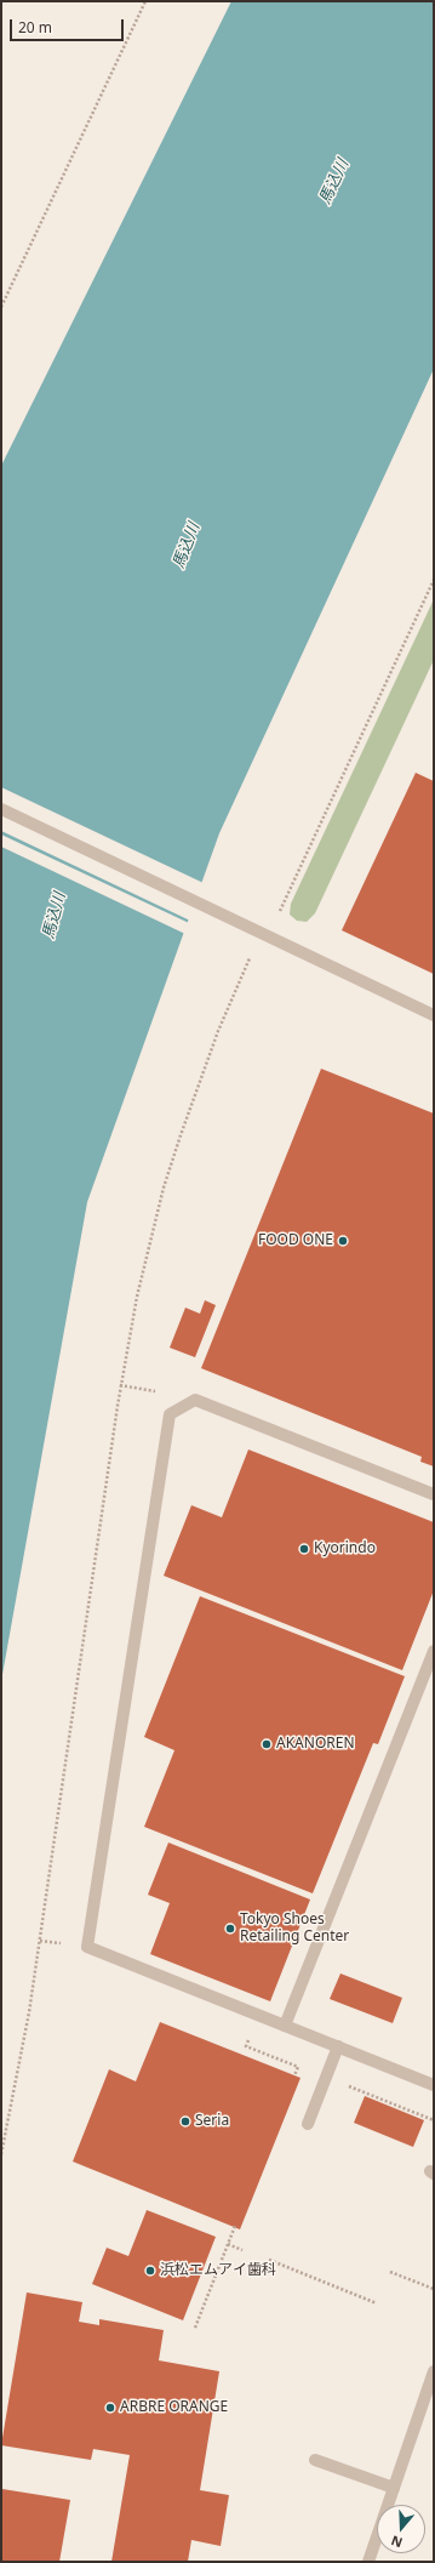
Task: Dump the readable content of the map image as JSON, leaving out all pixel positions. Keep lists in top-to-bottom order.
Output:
{
  "water": ["馬込川"],
  "places": [
    "FOOD ONE",
    "Kyorindo",
    "AKANOREN",
    "Tokyo Shoes Retailing Center",
    "Seria",
    "浜松エムアイ歯科",
    "ARBRE ORANGE"
  ],
  "scale_bar": "20 m",
  "north": "bottom"
}
